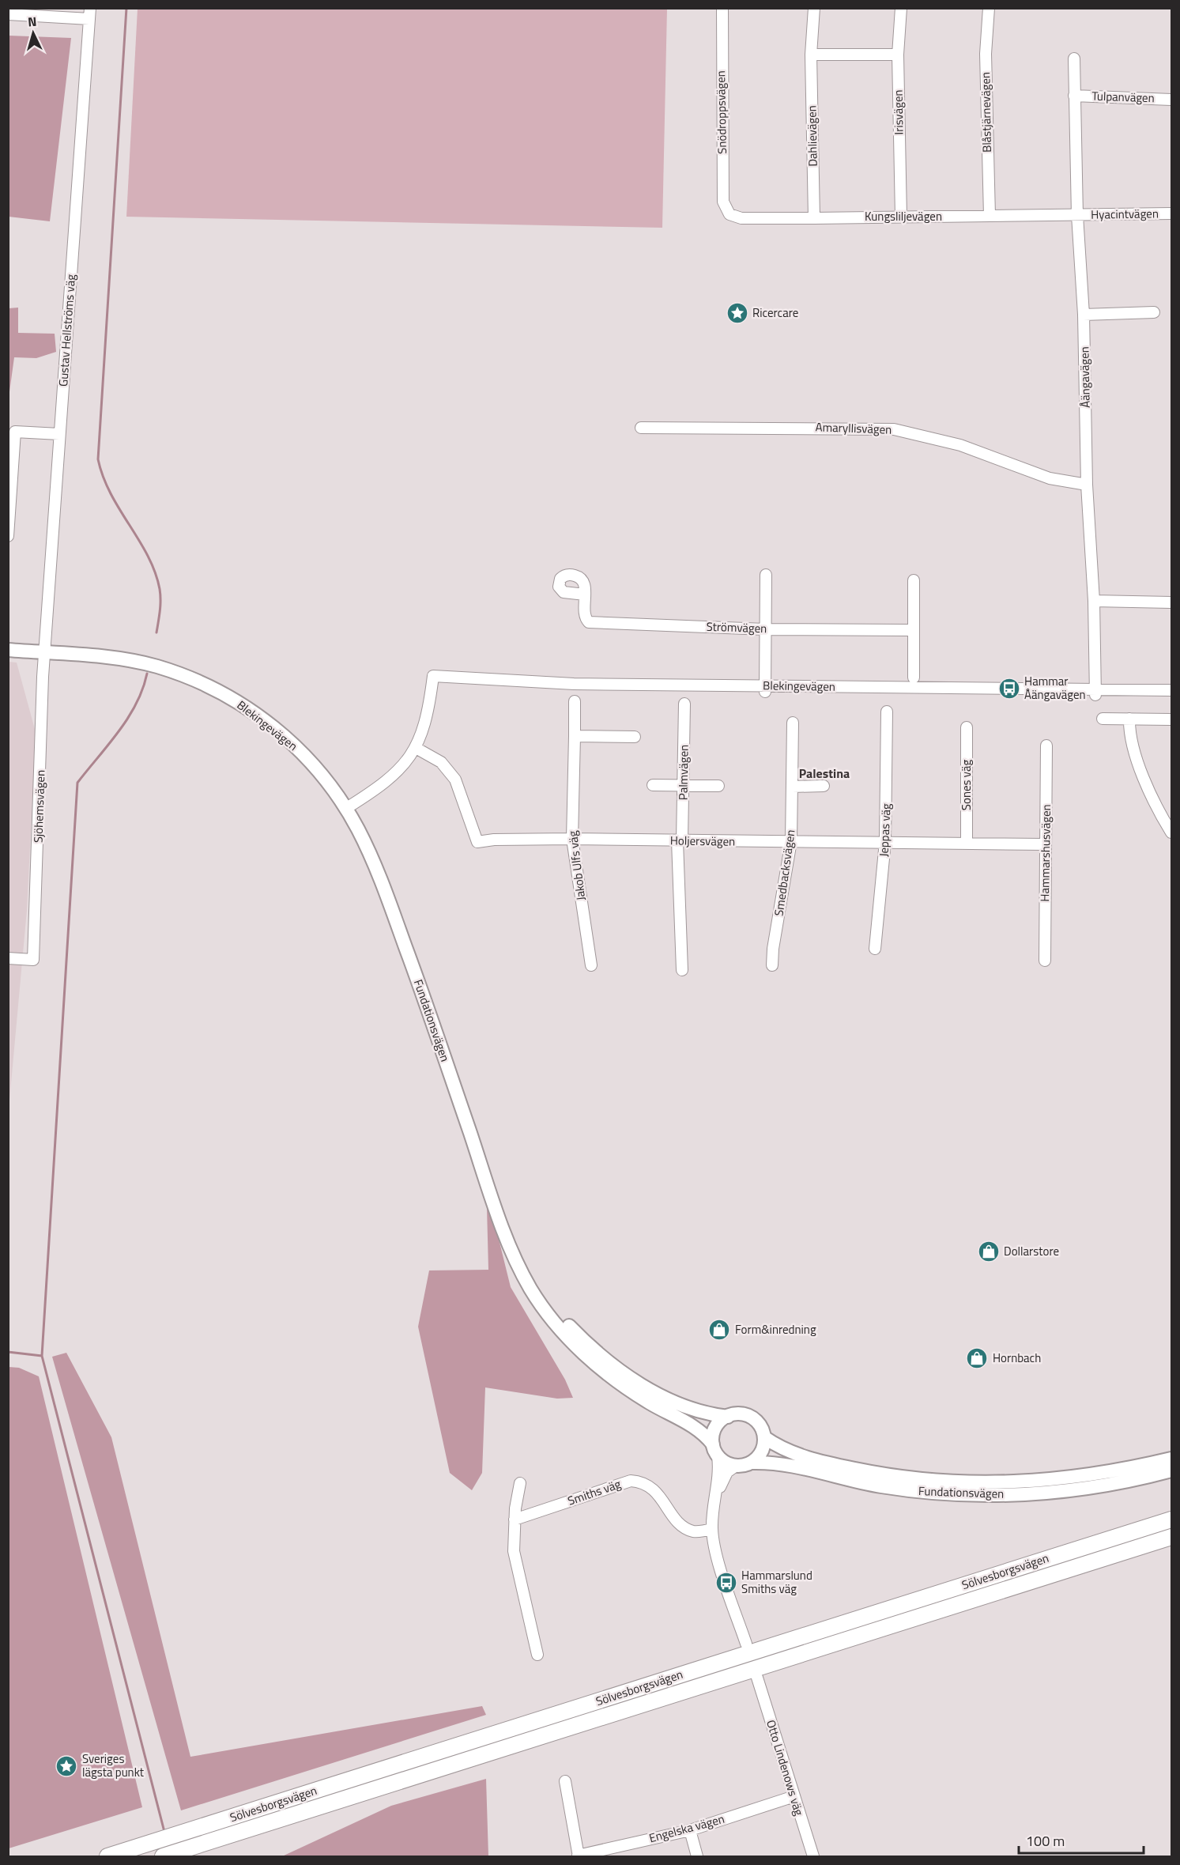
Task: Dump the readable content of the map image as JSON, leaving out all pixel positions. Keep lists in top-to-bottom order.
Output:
{
  "streets": {
    "highway": ["Sölvesborgsvägen"],
    "main road": ["Blekingevägen", "Fundationsvägen"],
    "street": [
      "Tulpanvägen",
      "Snödroppsvägen",
      "Irisvägen",
      "Blåstjärnevägen",
      "Dahlievägen",
      "Hyacintvägen",
      "Kungsliljevägen",
      "Gustav Hellströms väg",
      "Åängavägen",
      "Amaryllisvägen",
      "Strömvägen",
      "Palmvägen",
      "Sones väg",
      "Sjöhemsvägen",
      "Jeppas väg",
      "Holjersvägen",
      "Hammarshusvägen",
      "Jakob Ulfs väg",
      "Smedbacksvägen",
      "Smiths väg",
      "Otto Lindenows väg",
      "Engelska vägen"
    ]
  },
  "crossings": [
    ["Tulpanvägen", "Åängavägen"],
    ["Snödroppsvägen", "Kungsliljevägen"],
    ["Irisvägen", "Kungsliljevägen"],
    ["Blåstjärnevägen", "Kungsliljevägen"],
    ["Dahlievägen", "Kungsliljevägen"],
    ["Hyacintvägen", "Kungsliljevägen"],
    ["Hyacintvägen", "Åängavägen"],
    ["Kungsliljevägen", "Åängavägen"],
    ["Gustav Hellströms väg", "Blekingevägen"],
    ["Gustav Hellströms väg", "Sjöhemsvägen"],
    ["Åängavägen", "Amaryllisvägen"],
    ["Åängavägen", "Blekingevägen"],
    ["Blekingevägen", "Sjöhemsvägen"],
    ["Blekingevägen", "Holjersvägen"],
    ["Blekingevägen", "Fundationsvägen"],
    ["Palmvägen", "Holjersvägen"],
    ["Sones väg", "Holjersvägen"],
    ["Jeppas väg", "Holjersvägen"],
    ["Holjersvägen", "Hammarshusvägen"],
    ["Holjersvägen", "Jakob Ulfs väg"],
    ["Holjersvägen", "Smedbacksvägen"],
    ["Otto Lindenows väg", "Engelska vägen"]
  ],
  "districts": ["Palestina"],
  "places": {
    "place": ["Ricercare", "Sveriges lägsta punkt"],
    "bus stop": ["Hammar Åängavägen", "Hammarslund Smiths väg"],
    "shop": ["Dollarstore", "Form&inredning", "Hornbach"]
  },
  "scale_bar": "100 m",
  "north": "top"
}
